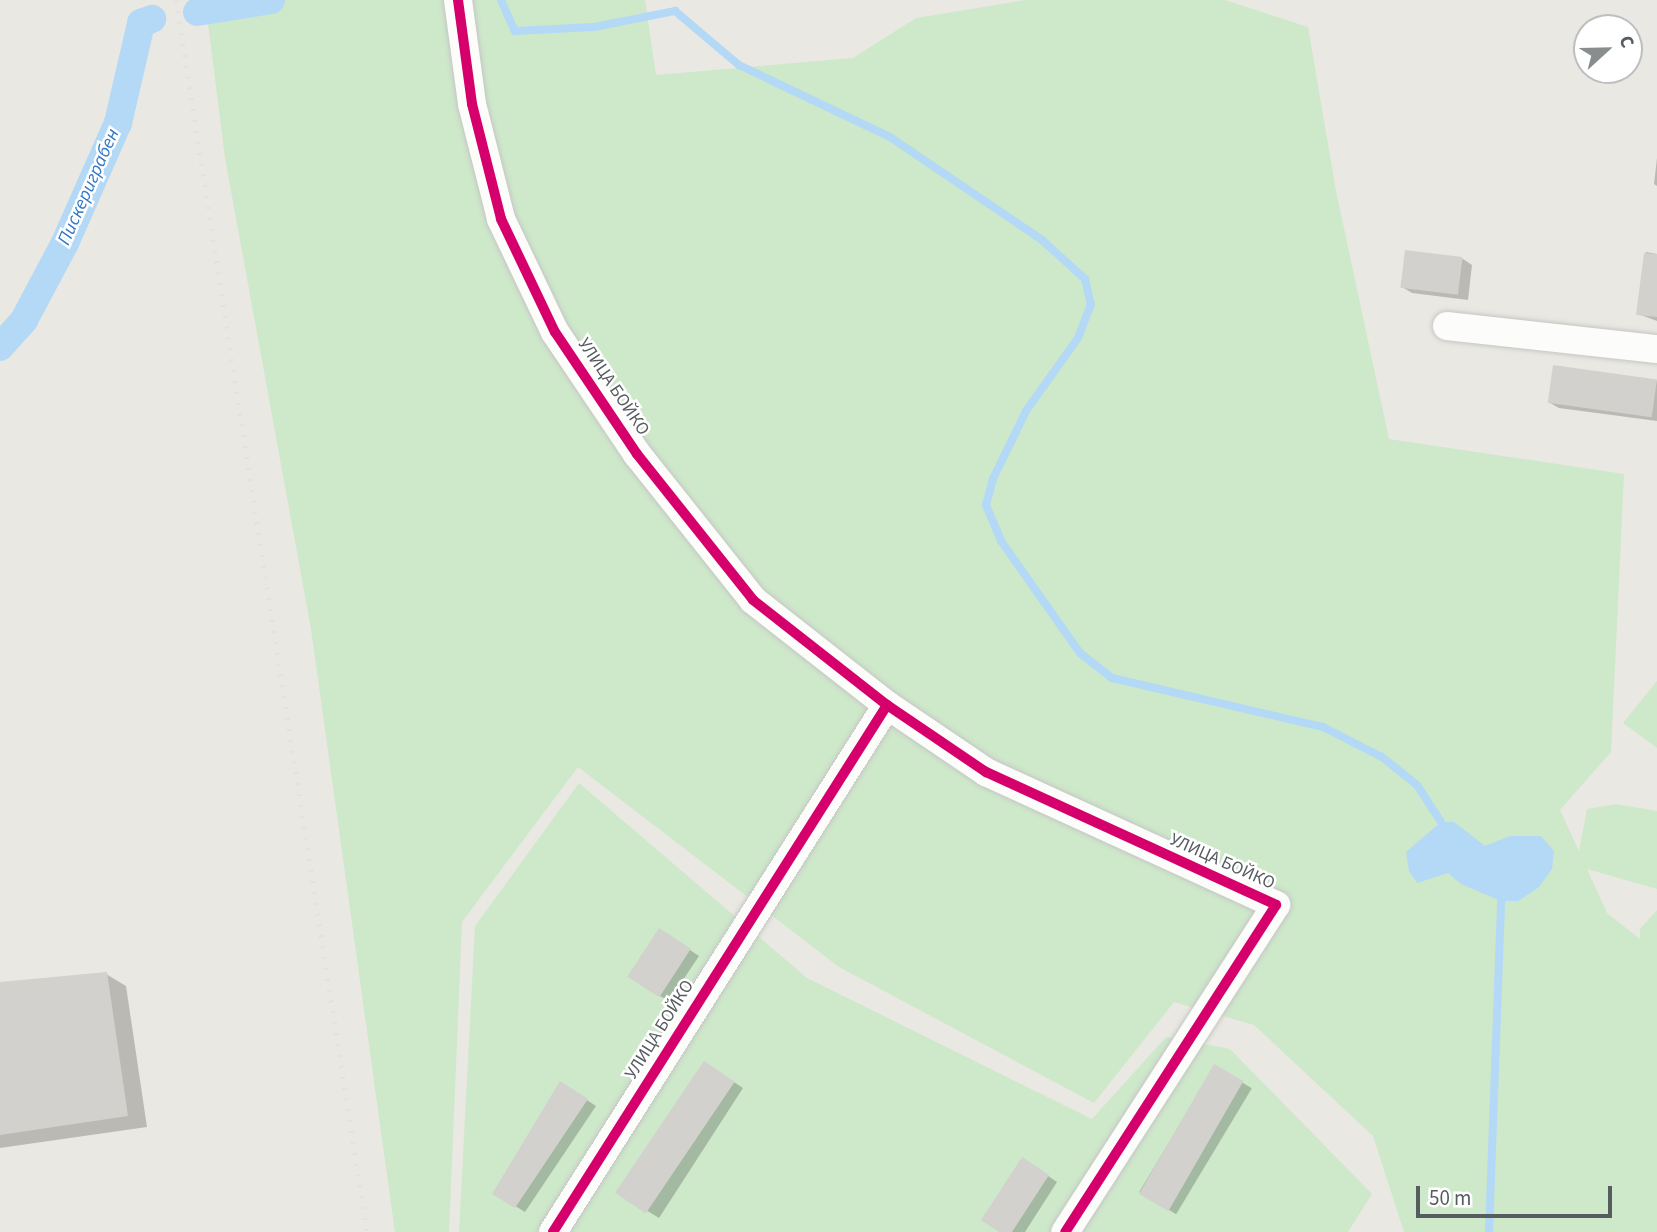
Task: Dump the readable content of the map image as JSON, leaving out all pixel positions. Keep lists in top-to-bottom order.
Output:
{
  "streets": {
    "street": ["УЛИЦА БОЙКО"]
  },
  "water": ["Пискериграбен"],
  "scale_bar": "50 m",
  "north": "right"
}
